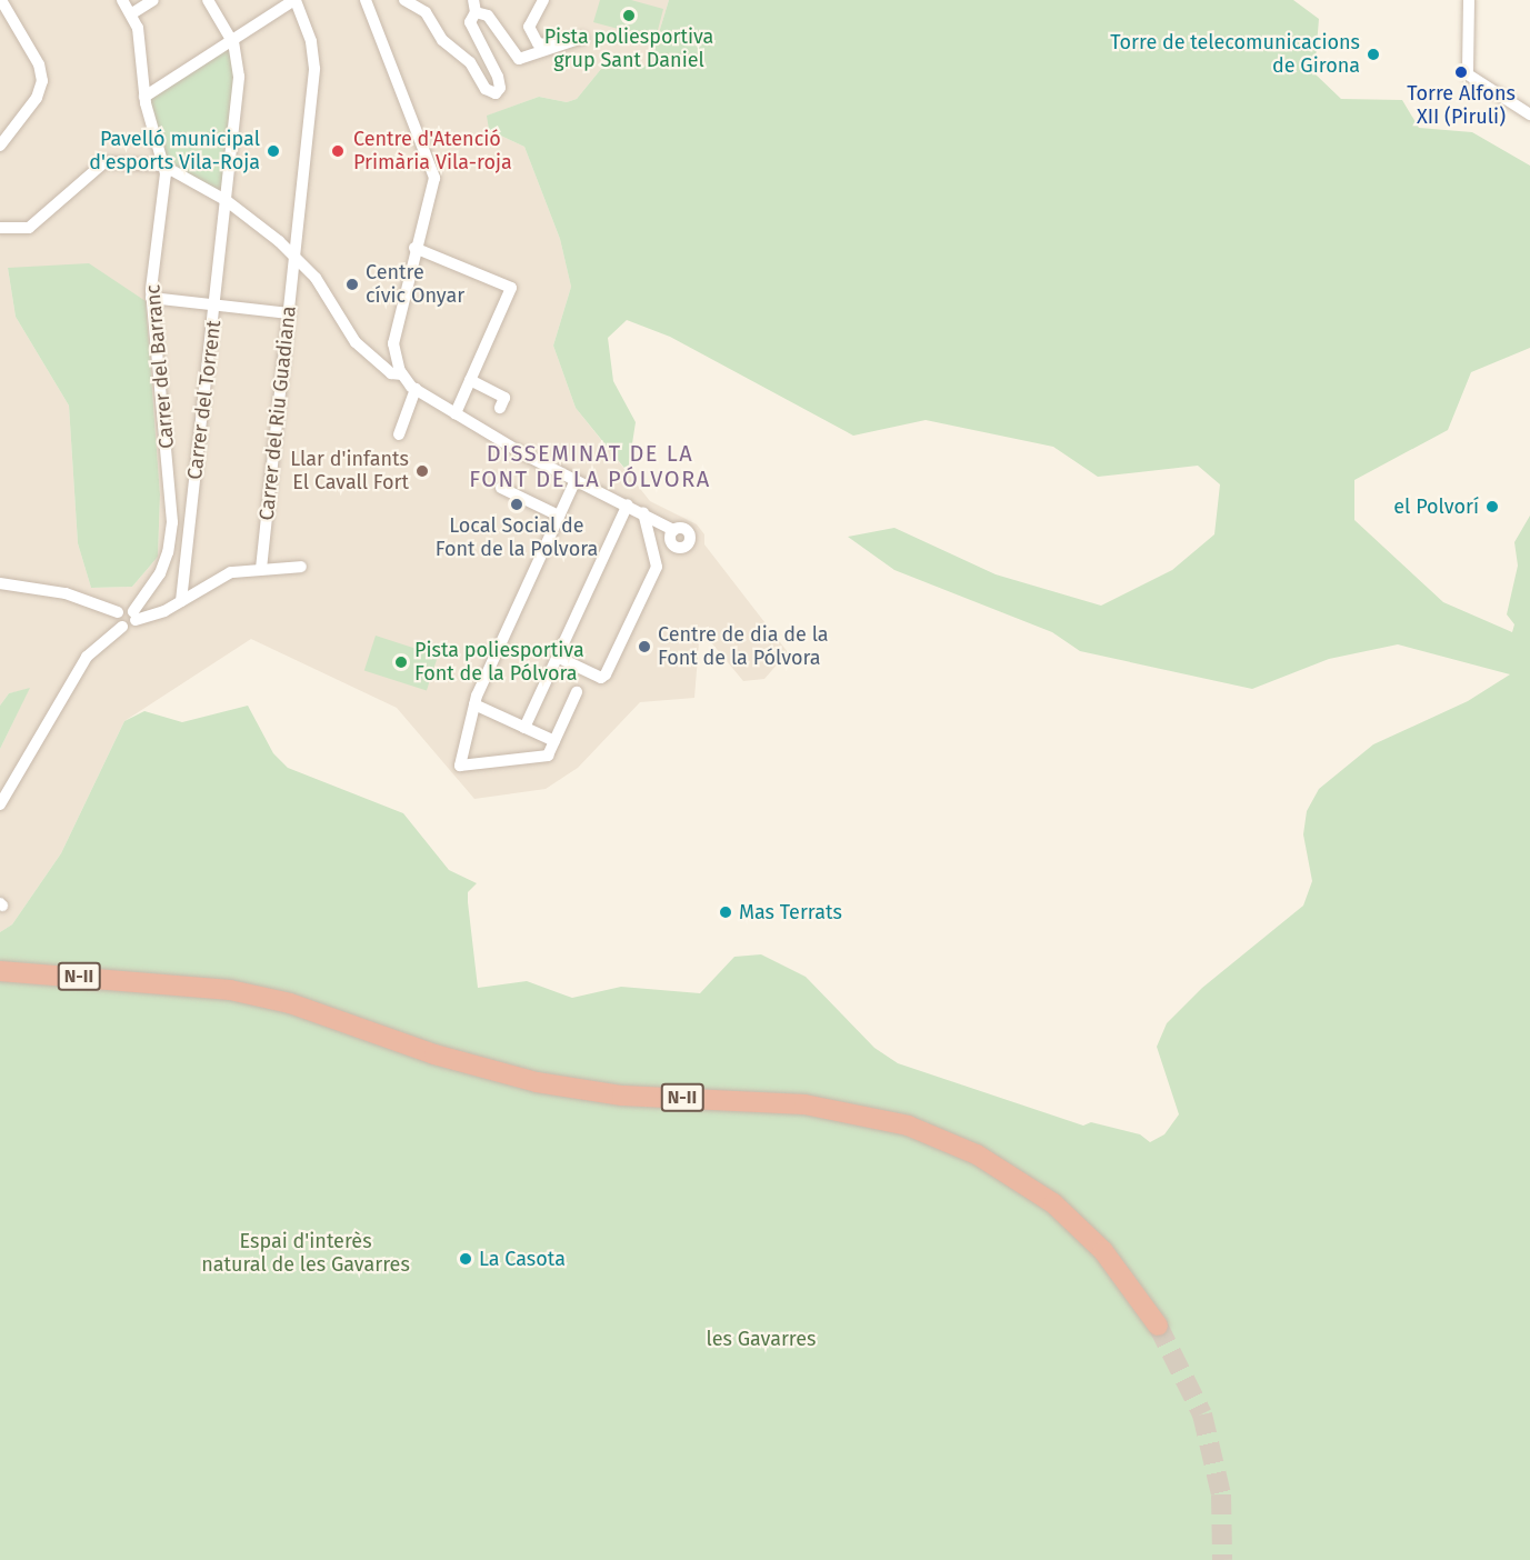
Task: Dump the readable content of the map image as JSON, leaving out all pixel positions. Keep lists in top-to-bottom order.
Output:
{
  "streets": {
    "highway": ["N-II"],
    "street": ["Carrer del Barranc", "Carrer del Torrent", "Carrer del Riu Guadiana"]
  },
  "districts": ["DISSEMINAT DE LA FONT DE LA PÓLVORA"],
  "parks": ["Espai d'interès natural de les Gavarres", "les Gavarres"],
  "places": [
    "Pista poliesportiva grup Sant Daniel",
    "Torre de telecomunicacions de Girona",
    "Torre Alfons XII (Piruli)",
    "Pavelló municipal d'esports Vila-Roja",
    "Centre d'Atenció Primària Vila-roja",
    "Centre cívic Onyar",
    "Llar d'infants El Cavall Fort",
    "Local Social de Font de la Polvora",
    "el Polvorí",
    "Centre de dia de la Font de la Pólvora",
    "Pista poliesportiva Font de la Pólvora",
    "Mas Terrats",
    "La Casota"
  ]
}
